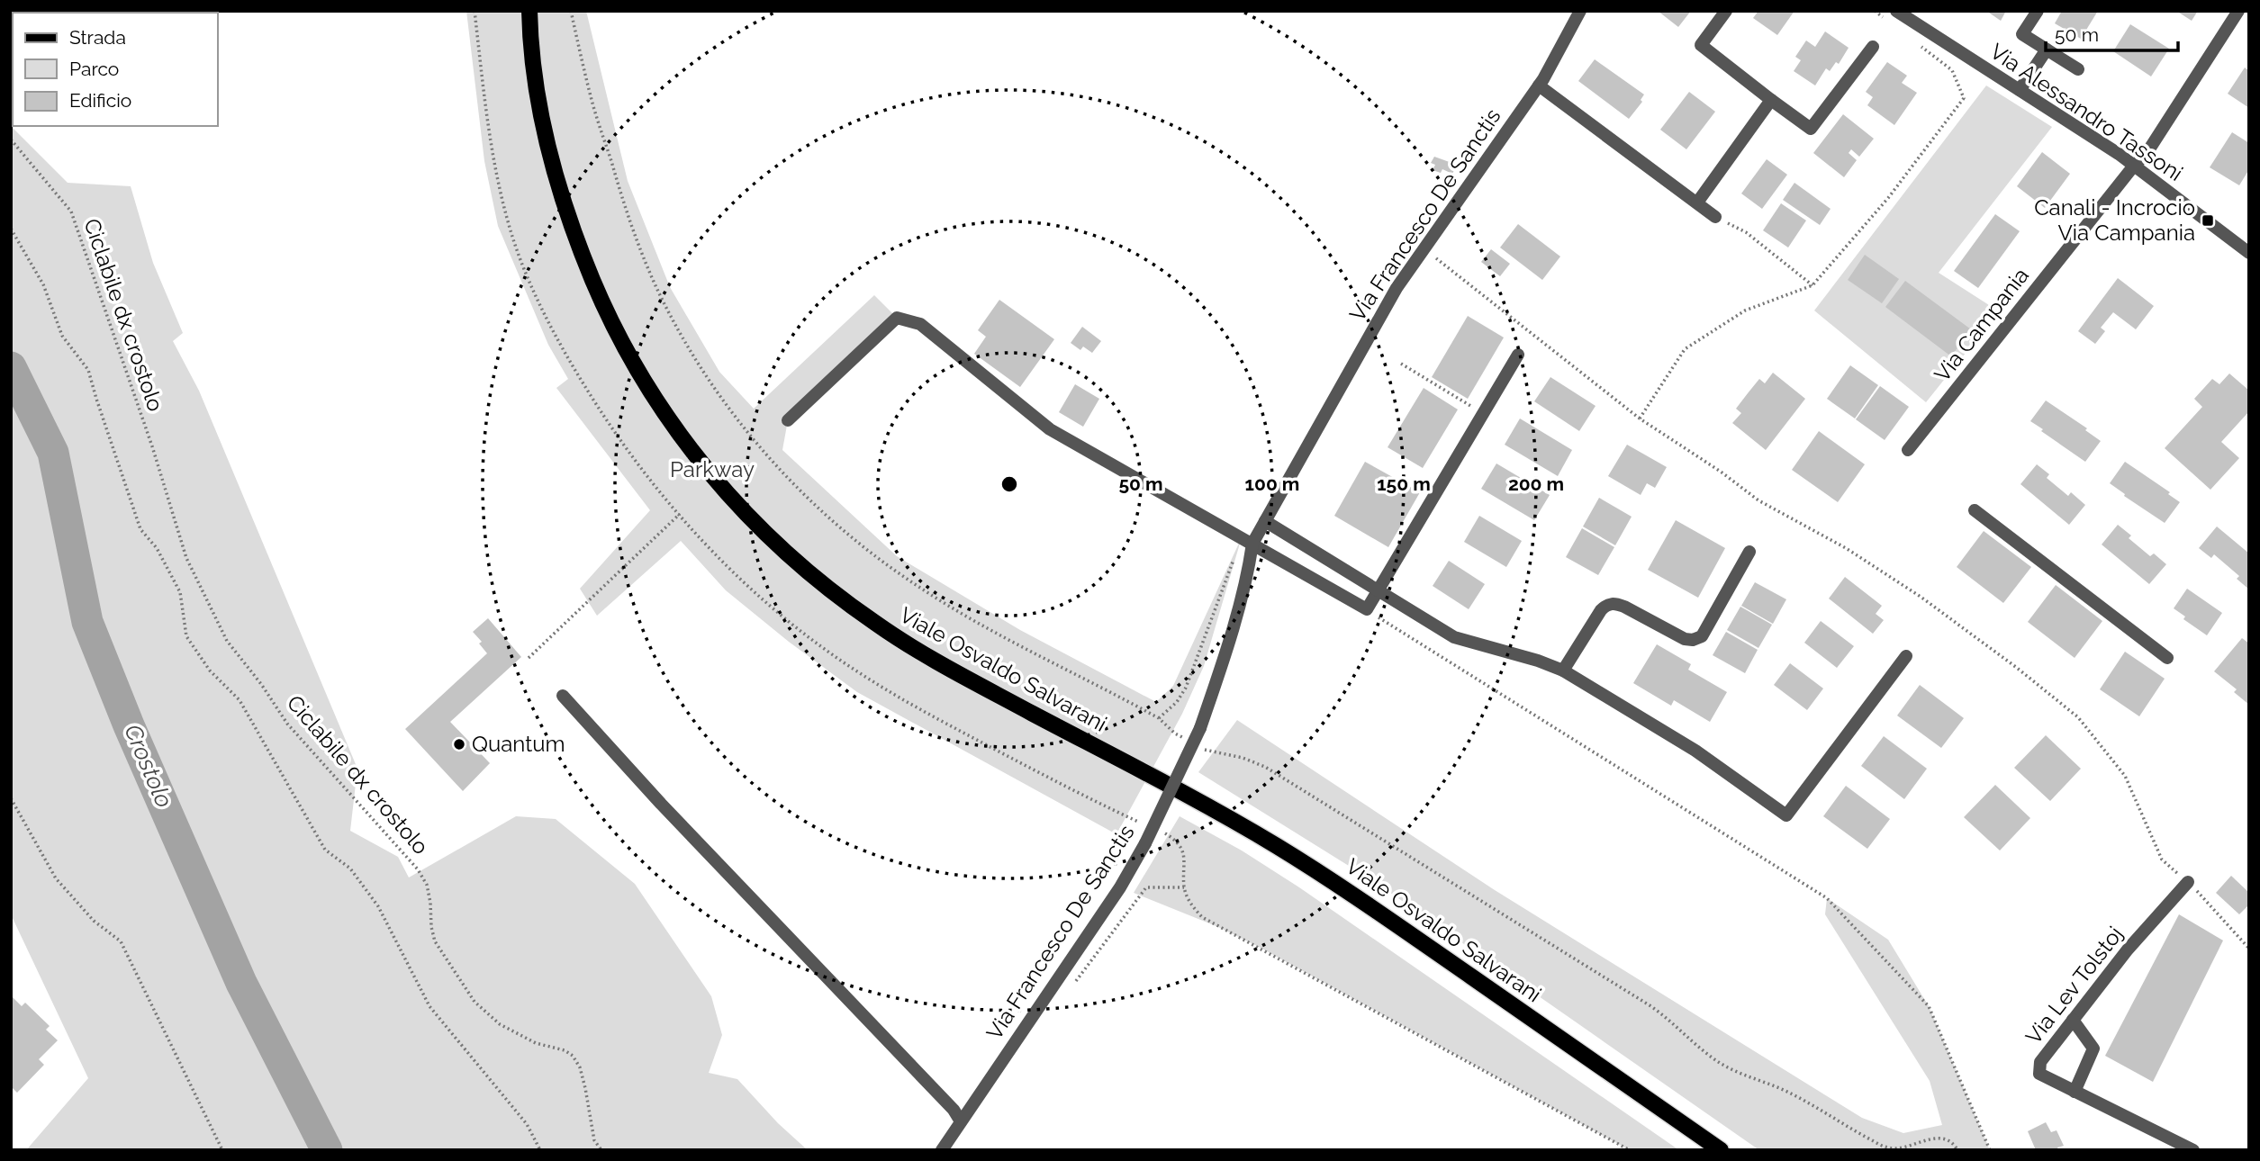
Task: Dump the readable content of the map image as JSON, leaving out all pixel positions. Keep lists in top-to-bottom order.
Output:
{
  "streets": {
    "main road": ["Viale Osvaldo Salvarani"],
    "street": [
      "Via Alessandro Tassoni",
      "Via Francesco De Sanctis",
      "Via Campania",
      "Via Lev Tolstoj"
    ],
    "path": ["Ciclabile dx crostolo"]
  },
  "crossings": [
    ["Via Alessandro Tassoni", "Via Campania"]
  ],
  "water": ["Crostolo"],
  "parks": ["Parkway"],
  "places": {
    "transit": ["Canali - Incrocio Via Campania"],
    "other": ["Quantum"]
  },
  "legend": ["Strada", "Parco", "Edificio"],
  "scale_bar": "50 m",
  "rings": [
    "50 m",
    "100 m",
    "150 m",
    "200 m"
  ]
}
